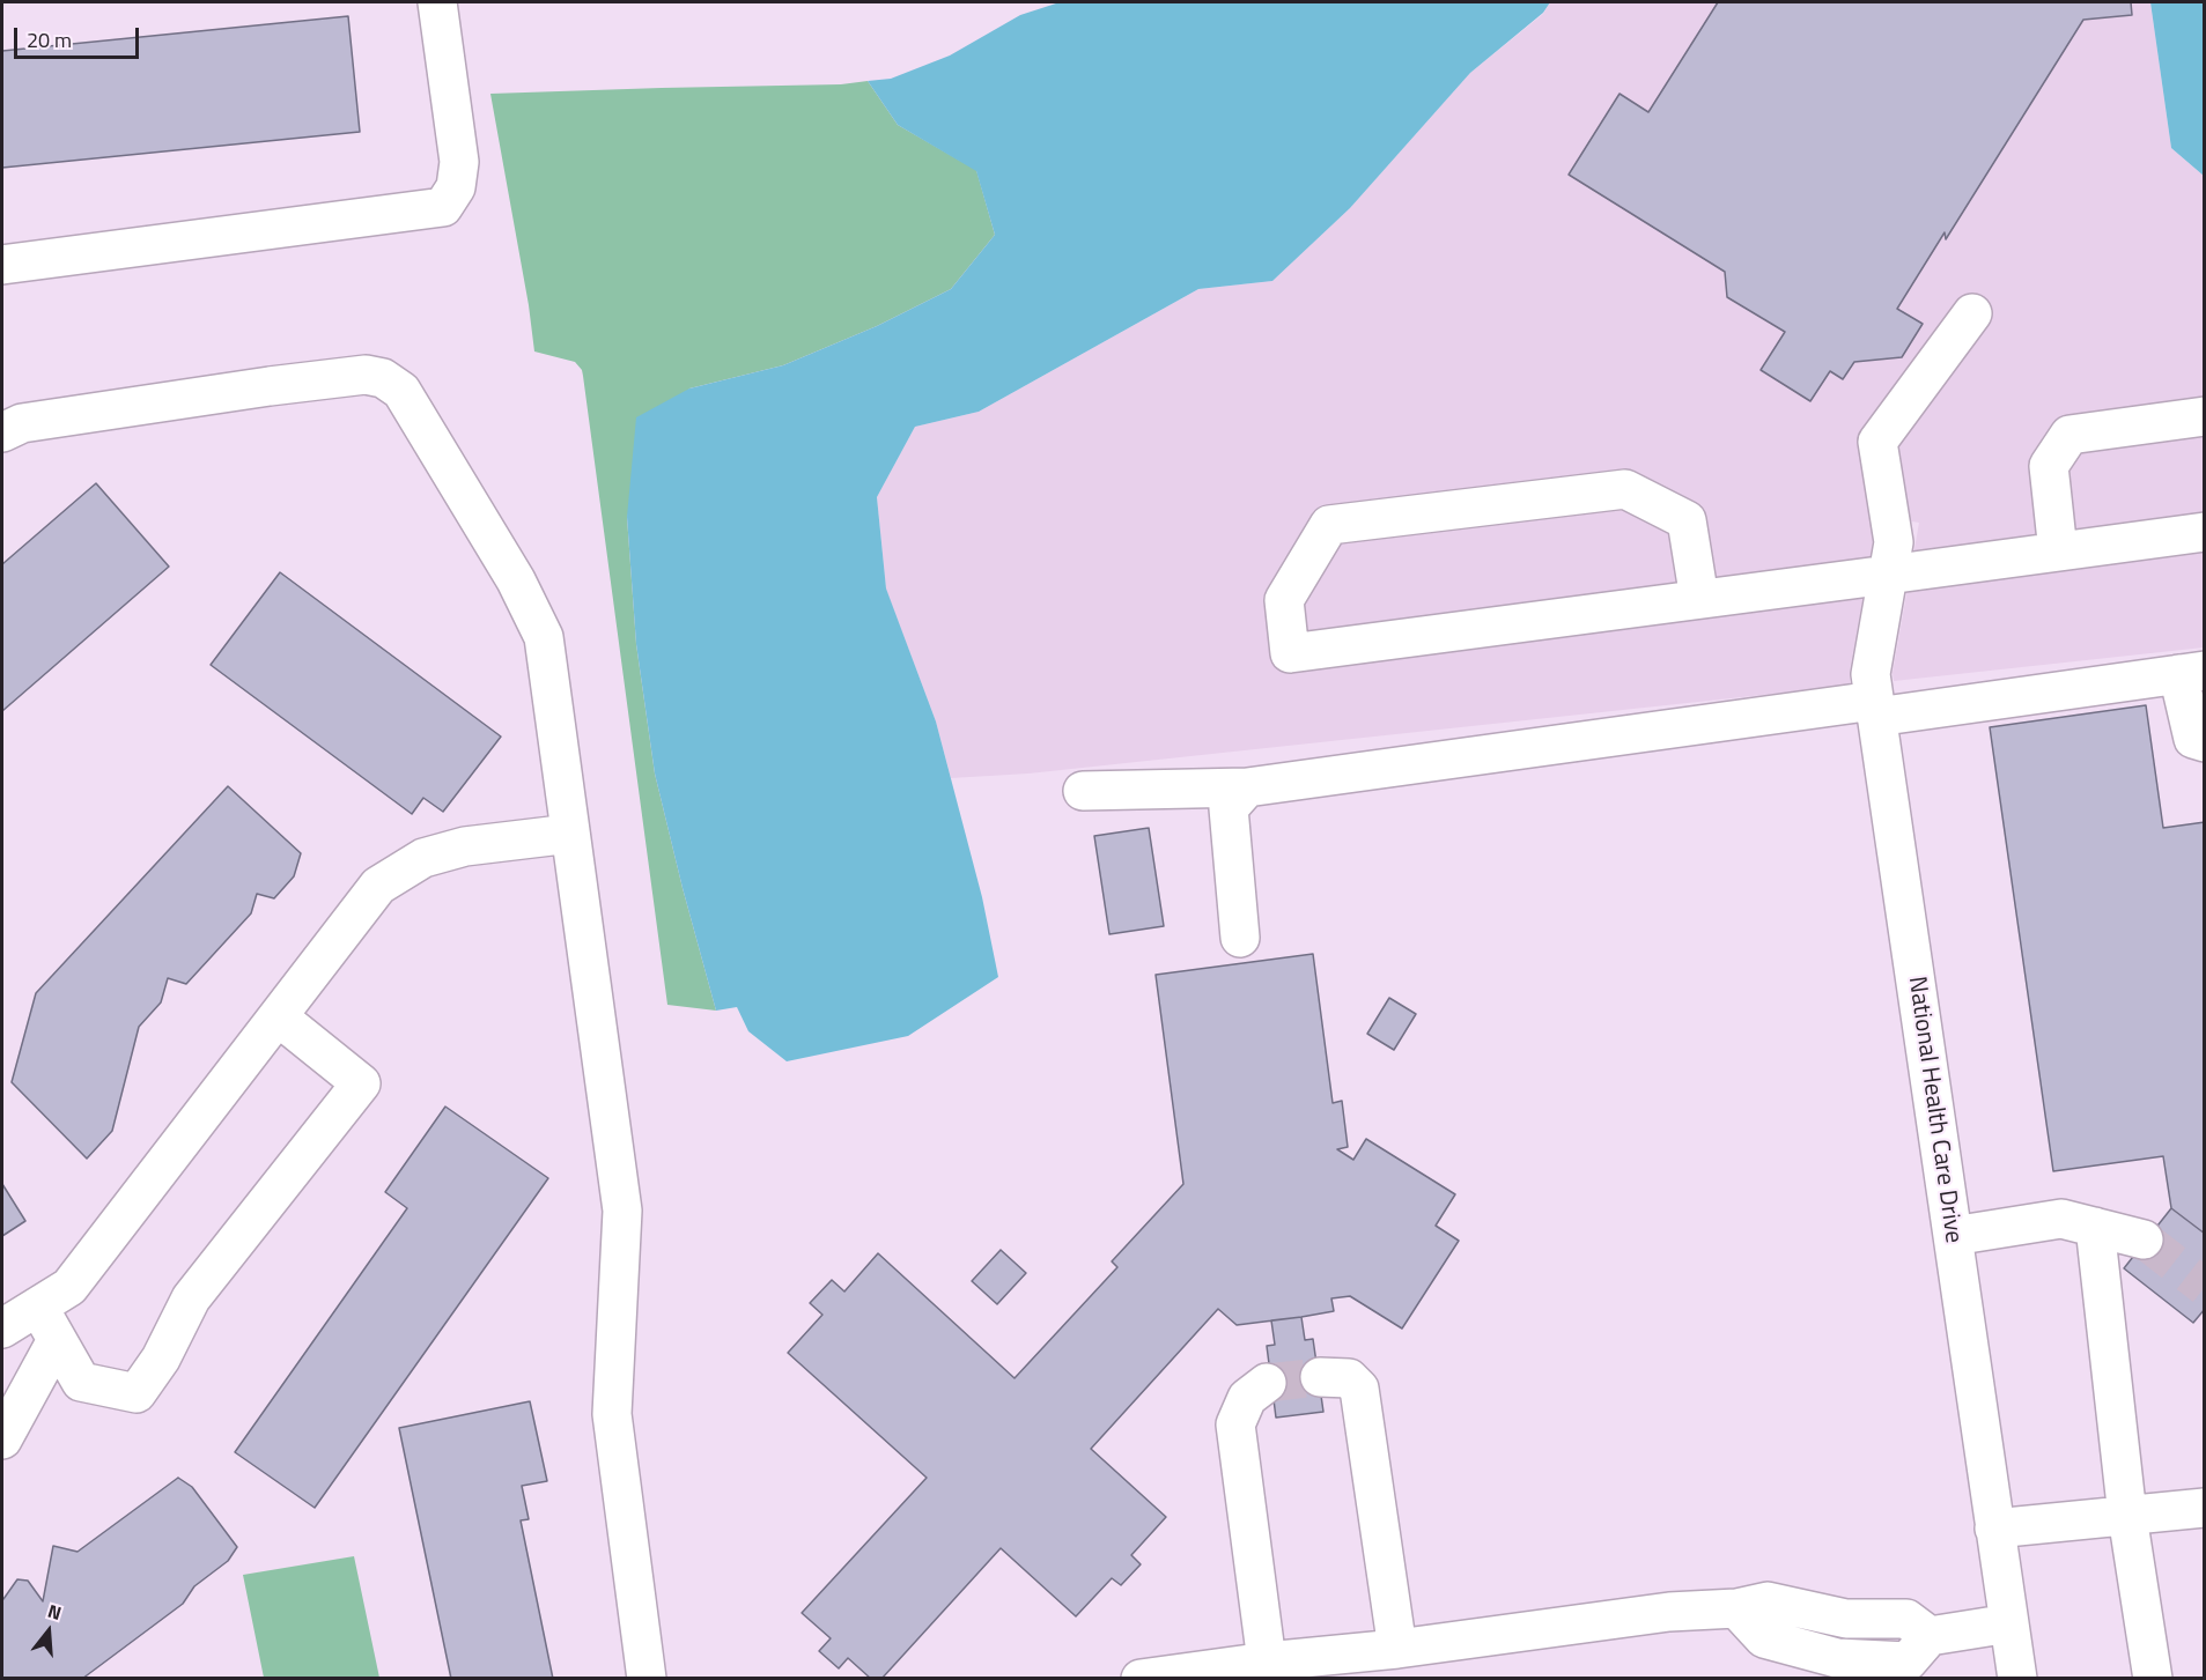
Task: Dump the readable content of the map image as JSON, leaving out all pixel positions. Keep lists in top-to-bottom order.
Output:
{
  "streets": {
    "street": ["National Health Care Drive"]
  },
  "scale_bar": "20 m",
  "north": "top"
}
